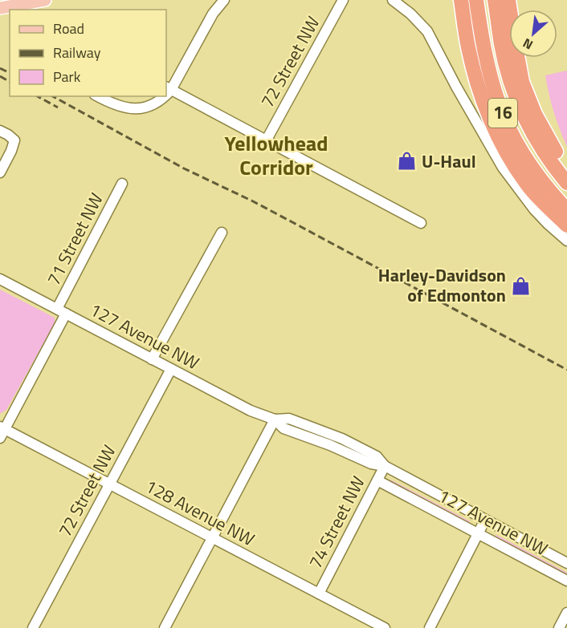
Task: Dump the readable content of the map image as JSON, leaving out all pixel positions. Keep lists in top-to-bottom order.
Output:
{
  "streets": {
    "highway": ["16"],
    "street": [
      "72 Street NW",
      "71 Street NW",
      "127 Avenue NW",
      "128 Avenue NW",
      "74 Street NW"
    ]
  },
  "crossings": [
    ["72 Street NW", "127 Avenue NW"],
    ["72 Street NW", "128 Avenue NW"],
    ["71 Street NW", "127 Avenue NW"],
    ["71 Street NW", "128 Avenue NW"],
    ["127 Avenue NW", "74 Street NW"],
    ["128 Avenue NW", "74 Street NW"]
  ],
  "districts": ["Yellowhead Corridor"],
  "places": {
    "shop": ["U-Haul", "Harley-Davidson of Edmonton"]
  },
  "legend": ["Road", "Railway", "Park"],
  "north": "bottom left"
}
